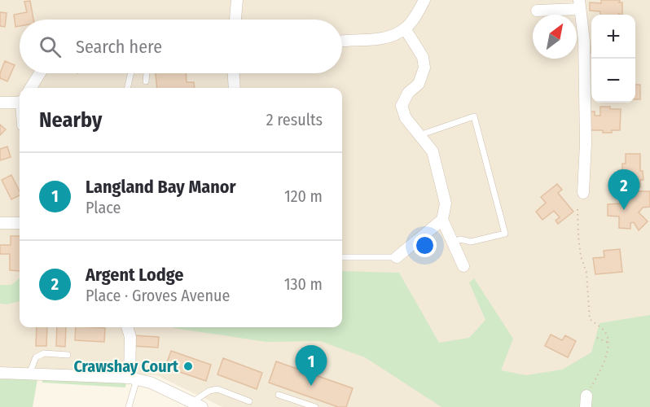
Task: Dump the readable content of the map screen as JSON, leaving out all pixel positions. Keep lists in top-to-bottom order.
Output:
{
  "places": ["Crawshay Court"],
  "north": "top right",
  "page": {
    "map_buttons": ["+", "−"],
    "search": "Search here",
    "heading": ["Nearby", "2 results"],
    "list": [
      {
        "mark": "1",
        "name": "Langland Bay Manor",
        "note": "Place",
        "value": "120 m"
      },
      {
        "mark": "2",
        "name": "Argent Lodge",
        "note": "Place · Groves Avenue",
        "value": "130 m"
      }
    ],
    "pins": ["2", "1"]
  }
}
